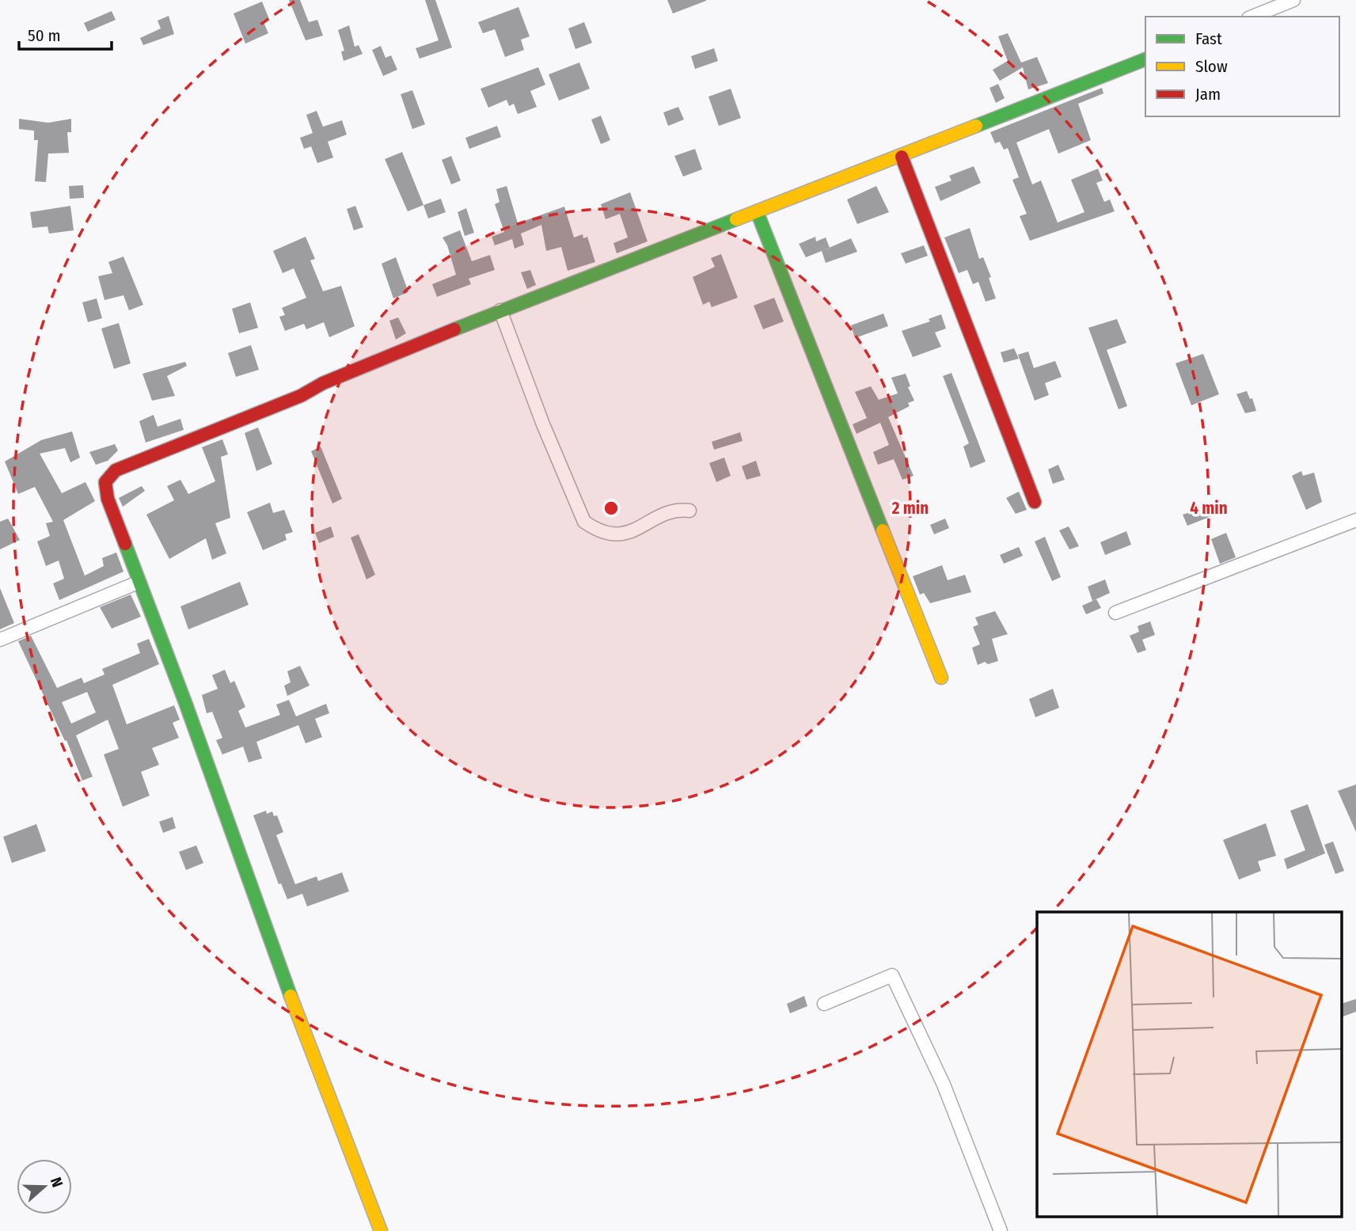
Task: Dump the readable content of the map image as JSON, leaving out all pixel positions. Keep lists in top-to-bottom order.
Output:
{
  "legend": ["Fast", "Slow", "Jam"],
  "scale_bar": "50 m",
  "north": "right",
  "rings": ["2 min", "4 min"]
}
